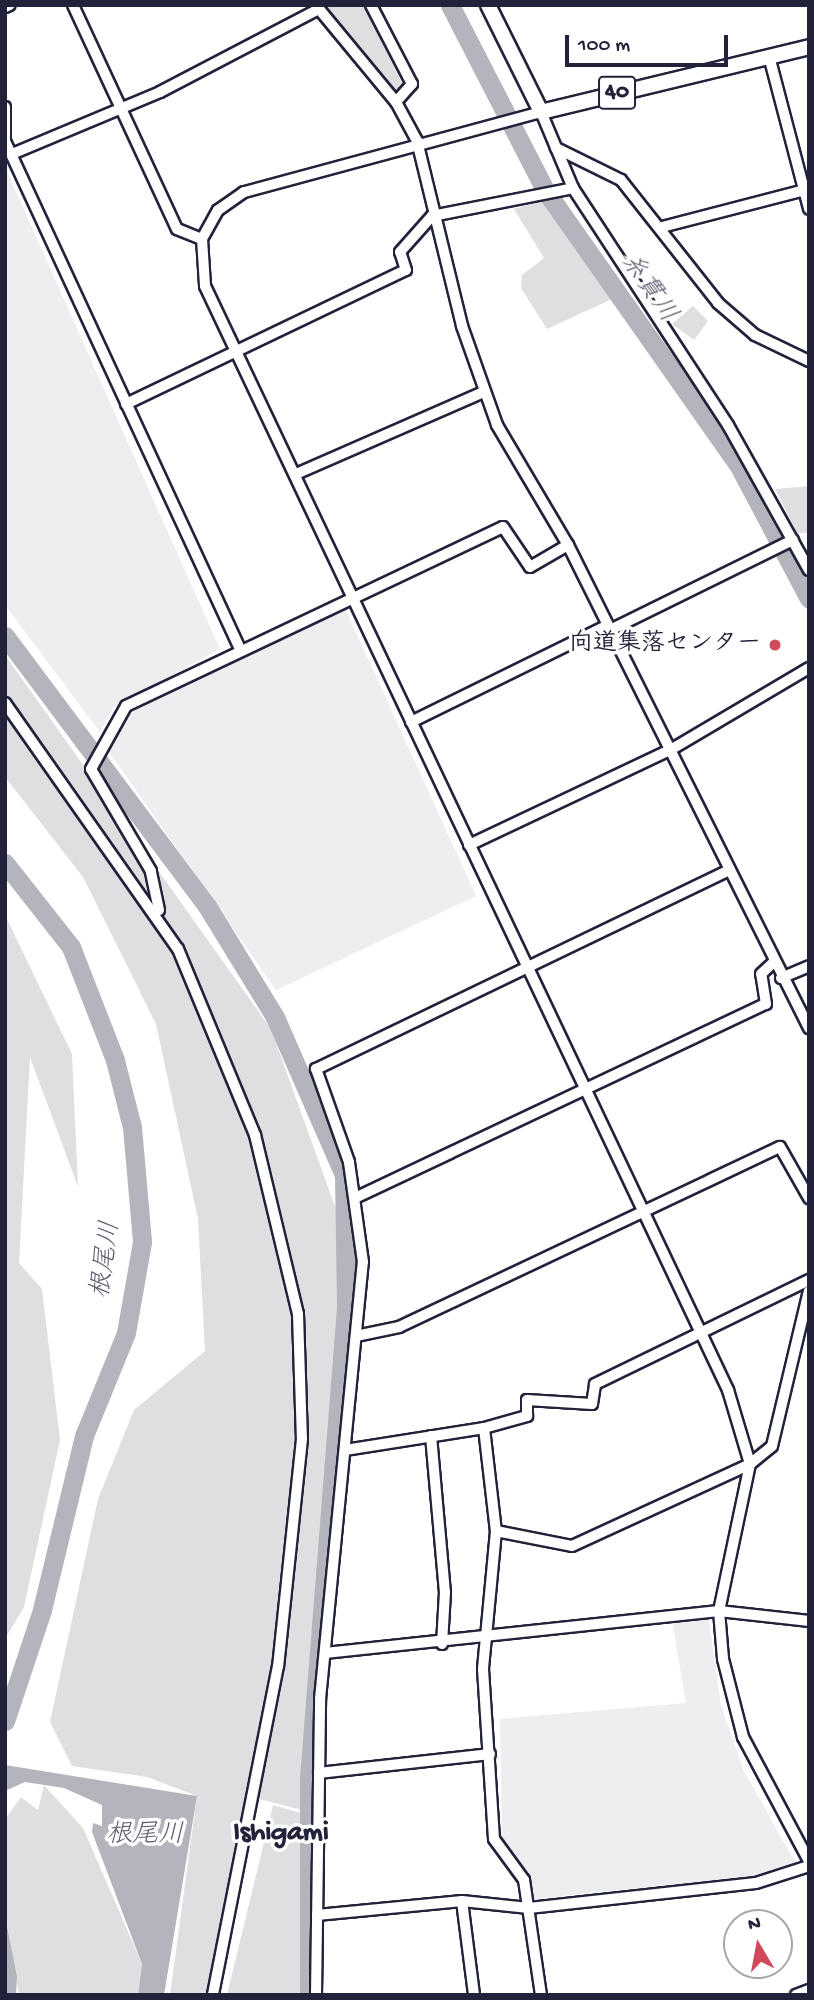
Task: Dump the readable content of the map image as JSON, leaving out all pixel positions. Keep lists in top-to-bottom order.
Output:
{
  "streets": {
    "main road": ["40"]
  },
  "districts": ["Ishigami"],
  "water": ["糸貫川", "根尾川"],
  "places": ["向道集落センター"],
  "scale_bar": "100 m",
  "north": "top"
}
